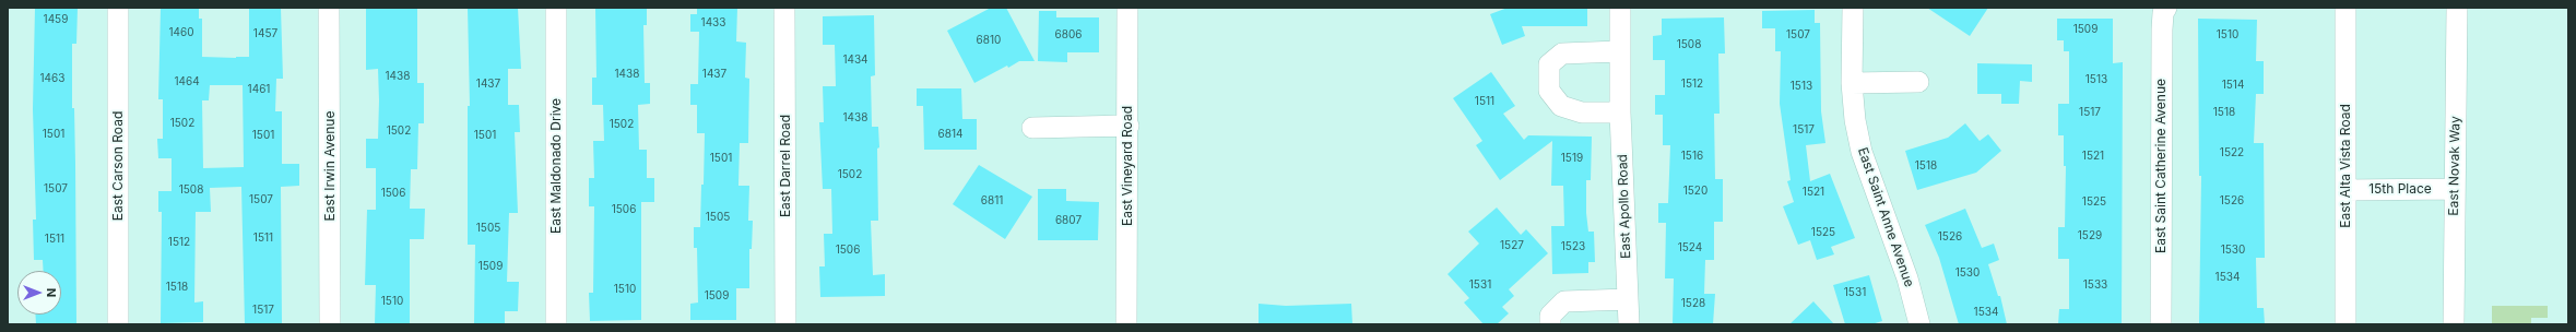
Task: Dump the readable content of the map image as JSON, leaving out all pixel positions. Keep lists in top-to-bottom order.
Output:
{
  "streets": {
    "street": [
      "East Carson Road",
      "East Irwin Avenue",
      "East Maldonado Drive",
      "East Darrel Road",
      "East Vineyard Road",
      "East Saint Catherine Avenue",
      "East Alta Vista Road",
      "East Novak Way",
      "15th Place",
      "East Apollo Road",
      "East Saint Anne Avenue"
    ]
  },
  "crossings": [
    ["East Alta Vista Road", "15th Place"],
    ["East Novak Way", "15th Place"]
  ],
  "house_numbers": [
    "1459",
    "1433",
    "1509",
    "1460",
    "1457",
    "6806",
    "1507",
    "1510",
    "6810",
    "1508",
    "1434",
    "1438",
    "1437",
    "1438",
    "1463",
    "1513",
    "1464",
    "1437",
    "1512",
    "1514",
    "1513",
    "1461",
    "1511",
    "1517",
    "1518",
    "1438",
    "1502",
    "1502",
    "1517",
    "1502",
    "1501",
    "6814",
    "1501",
    "1501",
    "1522",
    "1516",
    "1521",
    "1501",
    "1519",
    "1518",
    "1502",
    "1507",
    "1508",
    "1520",
    "1521",
    "1506",
    "1507",
    "6811",
    "1526",
    "1525",
    "1506",
    "1505",
    "6807",
    "1505",
    "1525",
    "1529",
    "1526",
    "1511",
    "1511",
    "1512",
    "1527",
    "1523",
    "1524",
    "1506",
    "1530",
    "1509",
    "1530",
    "1534",
    "1531",
    "1533",
    "1518",
    "1510",
    "1531",
    "1509",
    "1510",
    "1528",
    "1517",
    "1534"
  ],
  "north": "right"
}
